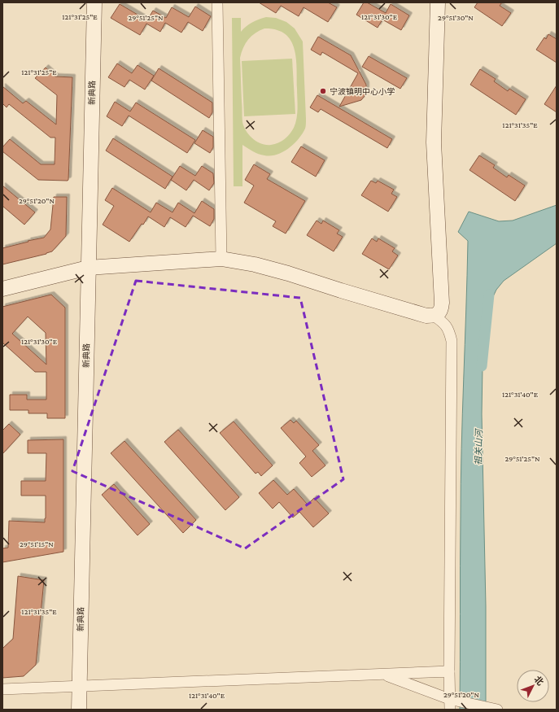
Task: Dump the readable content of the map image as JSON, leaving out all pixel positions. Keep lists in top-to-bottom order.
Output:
{
  "streets": {
    "street": ["新典路"]
  },
  "water": ["祖关山河"],
  "places": ["宁波镇明中心小学"],
  "north": "top right",
  "coordinates": [
    "121°31'25\"E",
    "121°31'30\"E",
    "29°51'25\"N",
    "29°51'30\"N",
    "121°31'35\"E",
    "29°51'20\"N",
    "121°31'40\"E",
    "29°51'15\"N"
  ]
}
